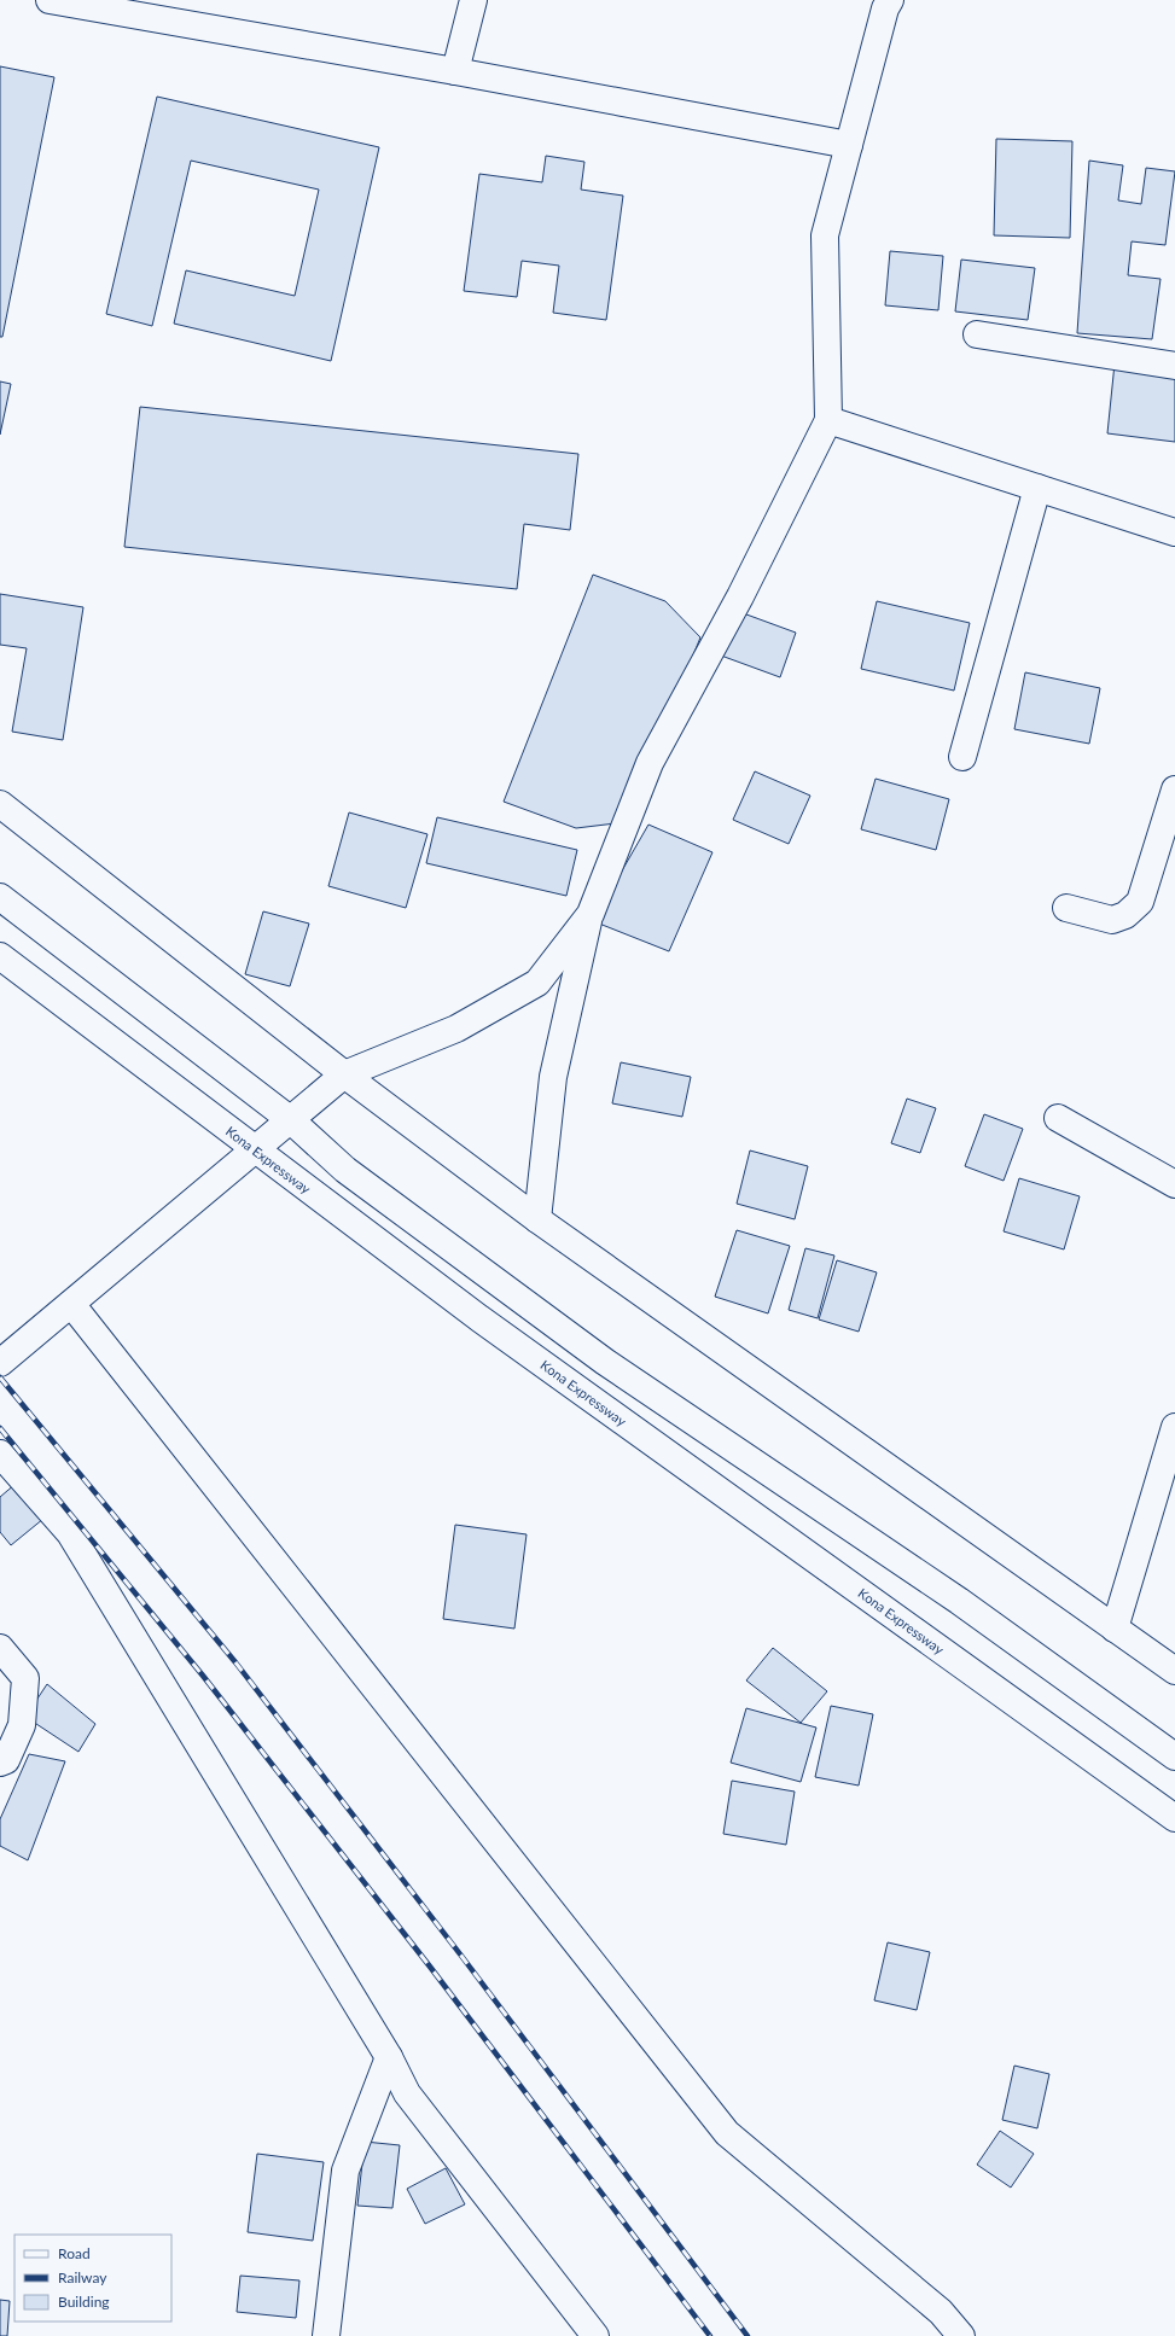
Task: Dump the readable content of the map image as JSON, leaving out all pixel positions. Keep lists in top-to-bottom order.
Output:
{
  "streets": {
    "main road": ["Kona Expressway"]
  },
  "legend": ["Road", "Railway", "Building"]
}
